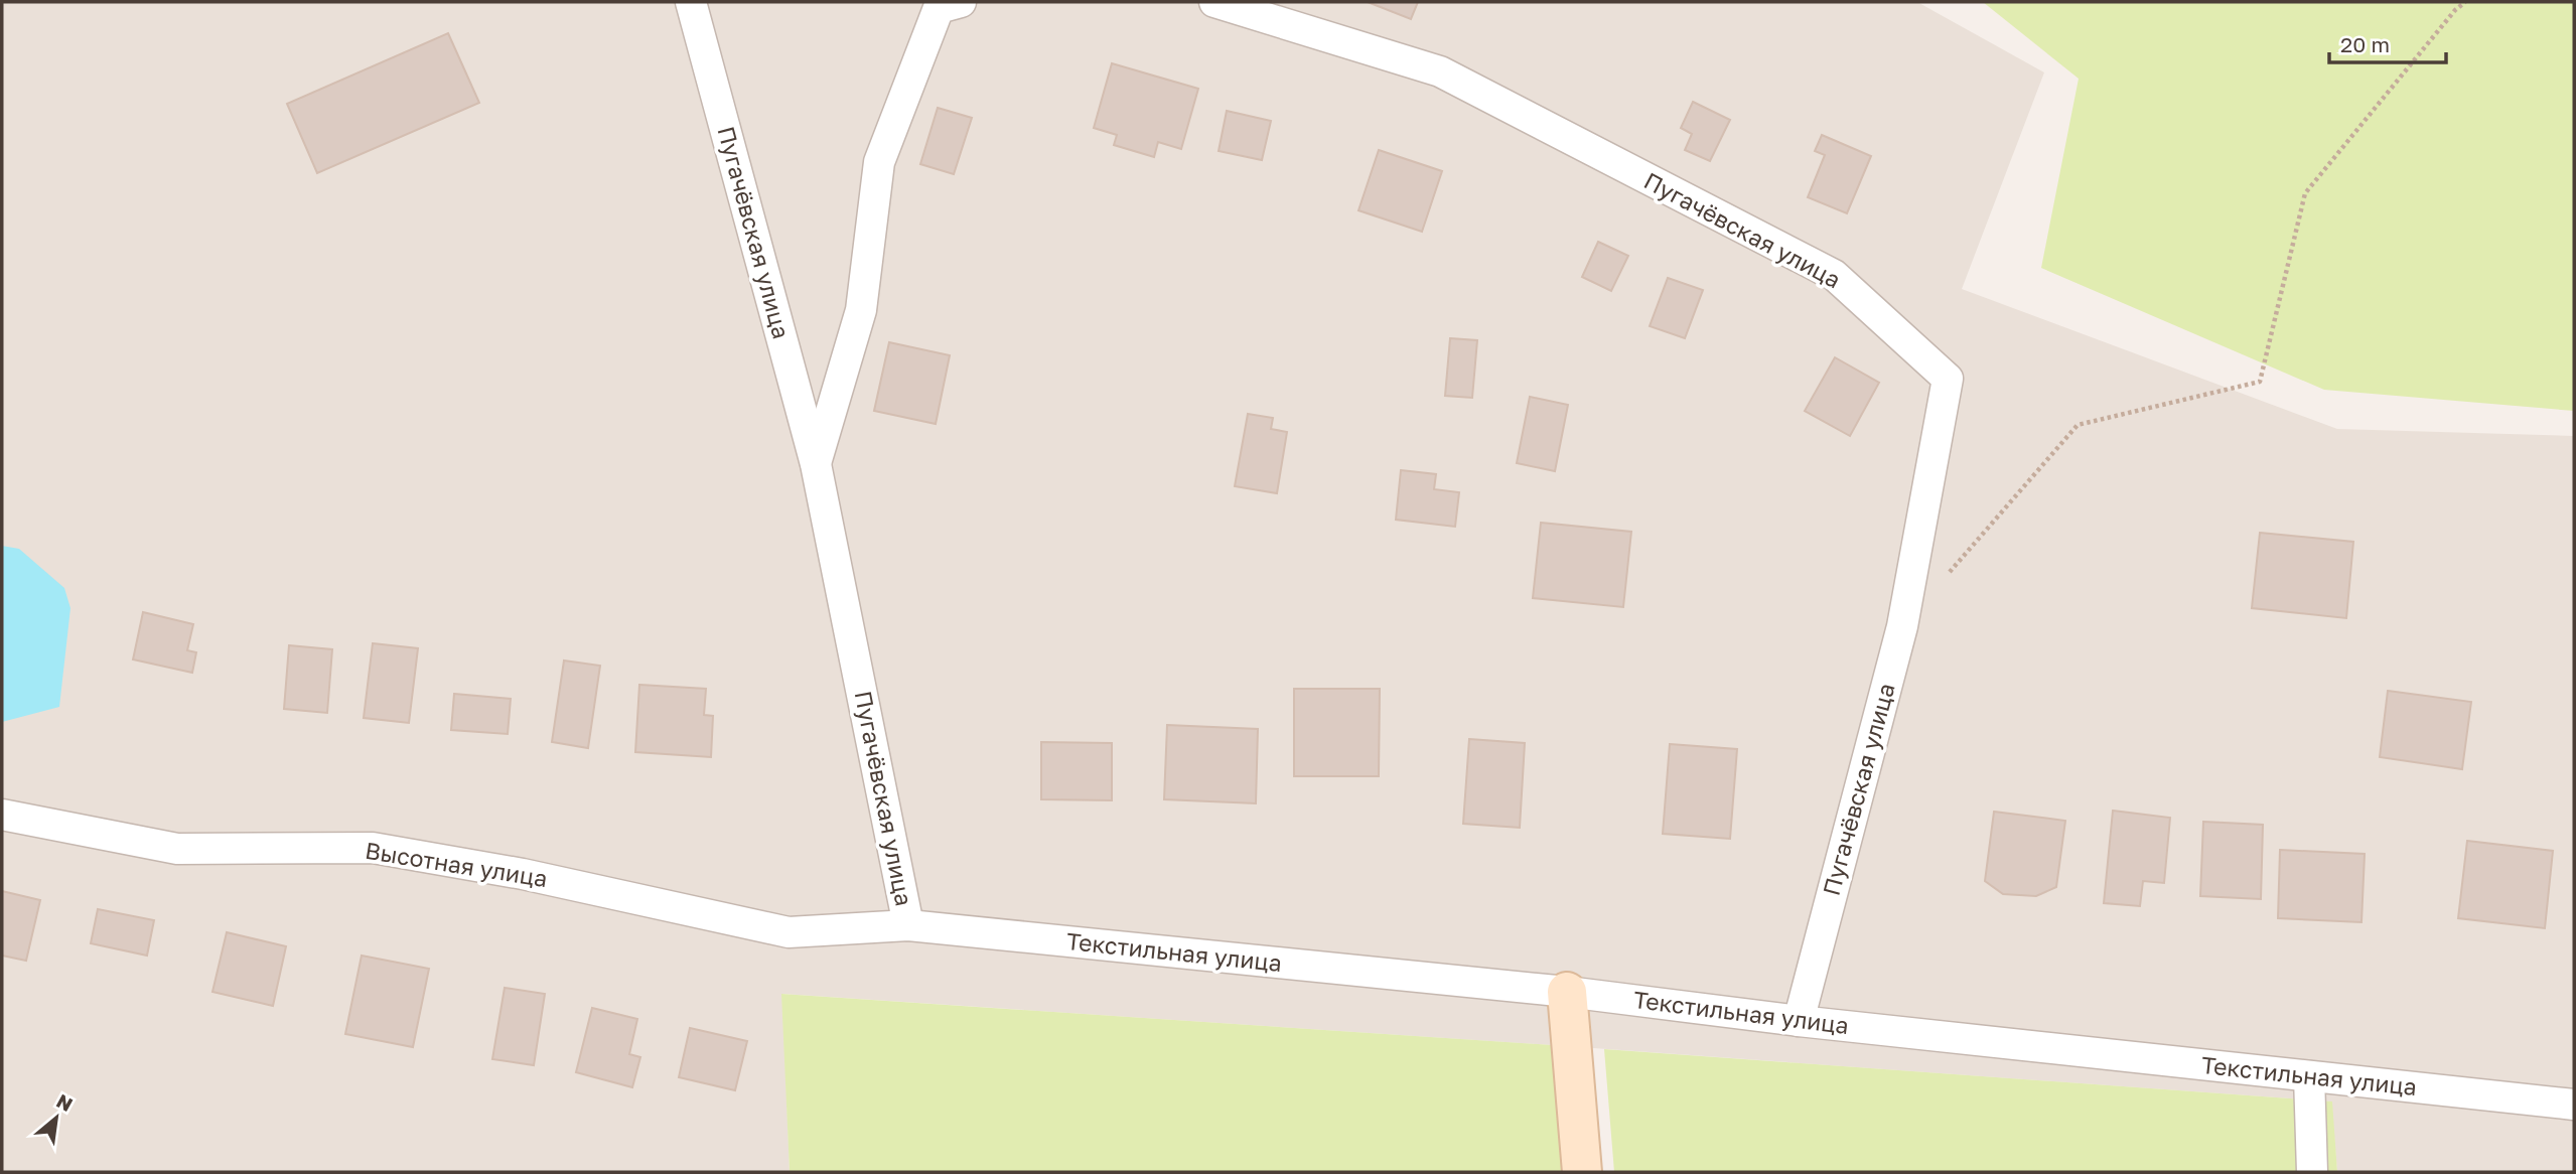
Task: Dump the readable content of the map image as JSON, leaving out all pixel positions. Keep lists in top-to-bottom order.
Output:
{
  "streets": {
    "street": ["Пугачёвская улица", "Высотная улица", "Текстильная улица"]
  },
  "crossings": [
    ["Пугачёвская улица", "Высотная улица"],
    ["Пугачёвская улица", "Текстильная улица"],
    ["Высотная улица", "Текстильная улица"]
  ],
  "scale_bar": "20 m",
  "north": "top right"
}
